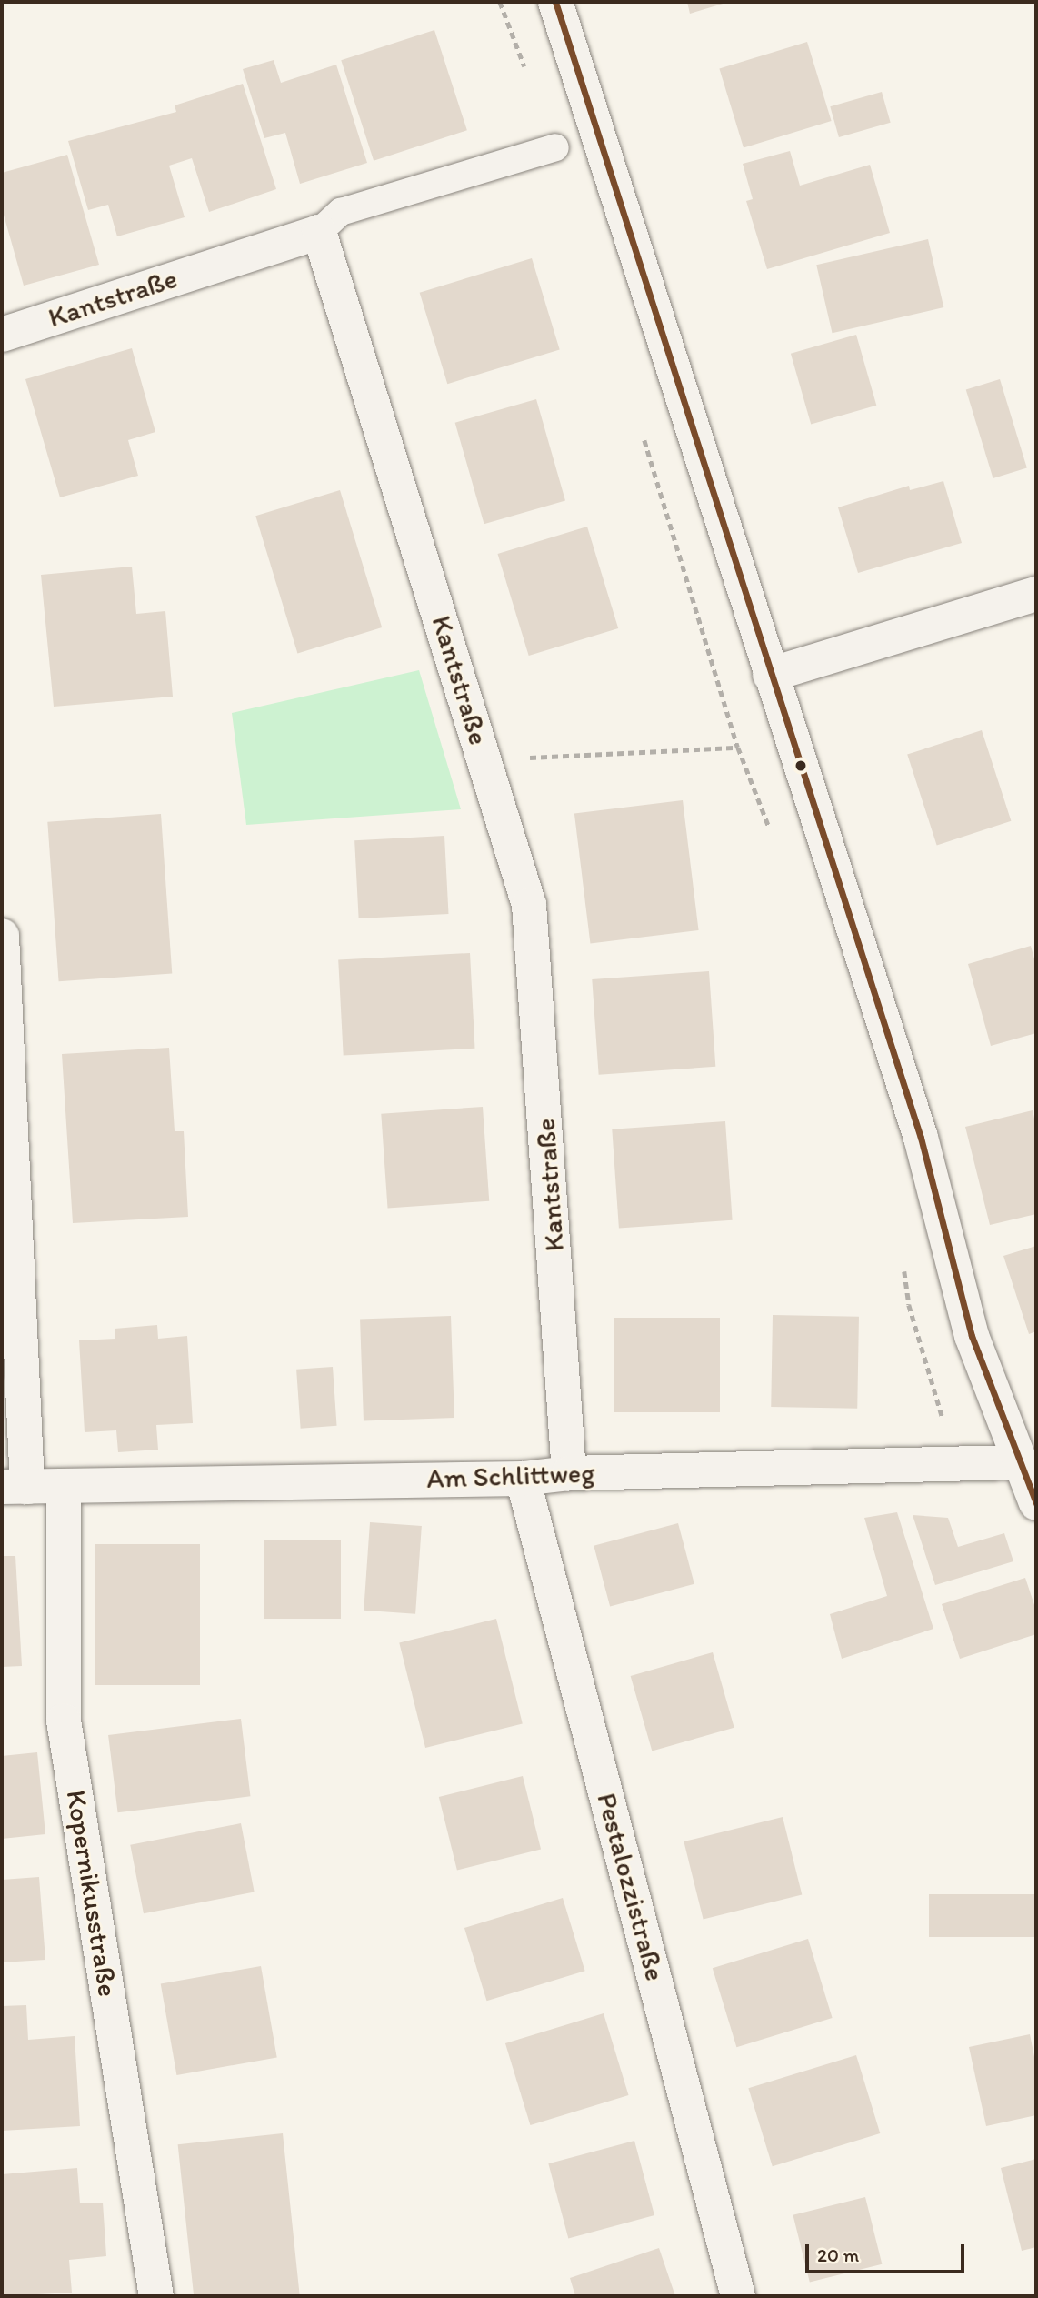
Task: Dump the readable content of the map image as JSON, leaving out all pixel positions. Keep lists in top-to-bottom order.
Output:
{
  "streets": {
    "street": [
      "Kantstraße",
      "Am Schlittweg",
      "Pestalozzistraße",
      "Kopernikusstraße"
    ]
  },
  "crossings": [
    ["Kantstraße", "Am Schlittweg"],
    ["Am Schlittweg", "Pestalozzistraße"],
    ["Am Schlittweg", "Kopernikusstraße"]
  ],
  "scale_bar": "20 m"
}
